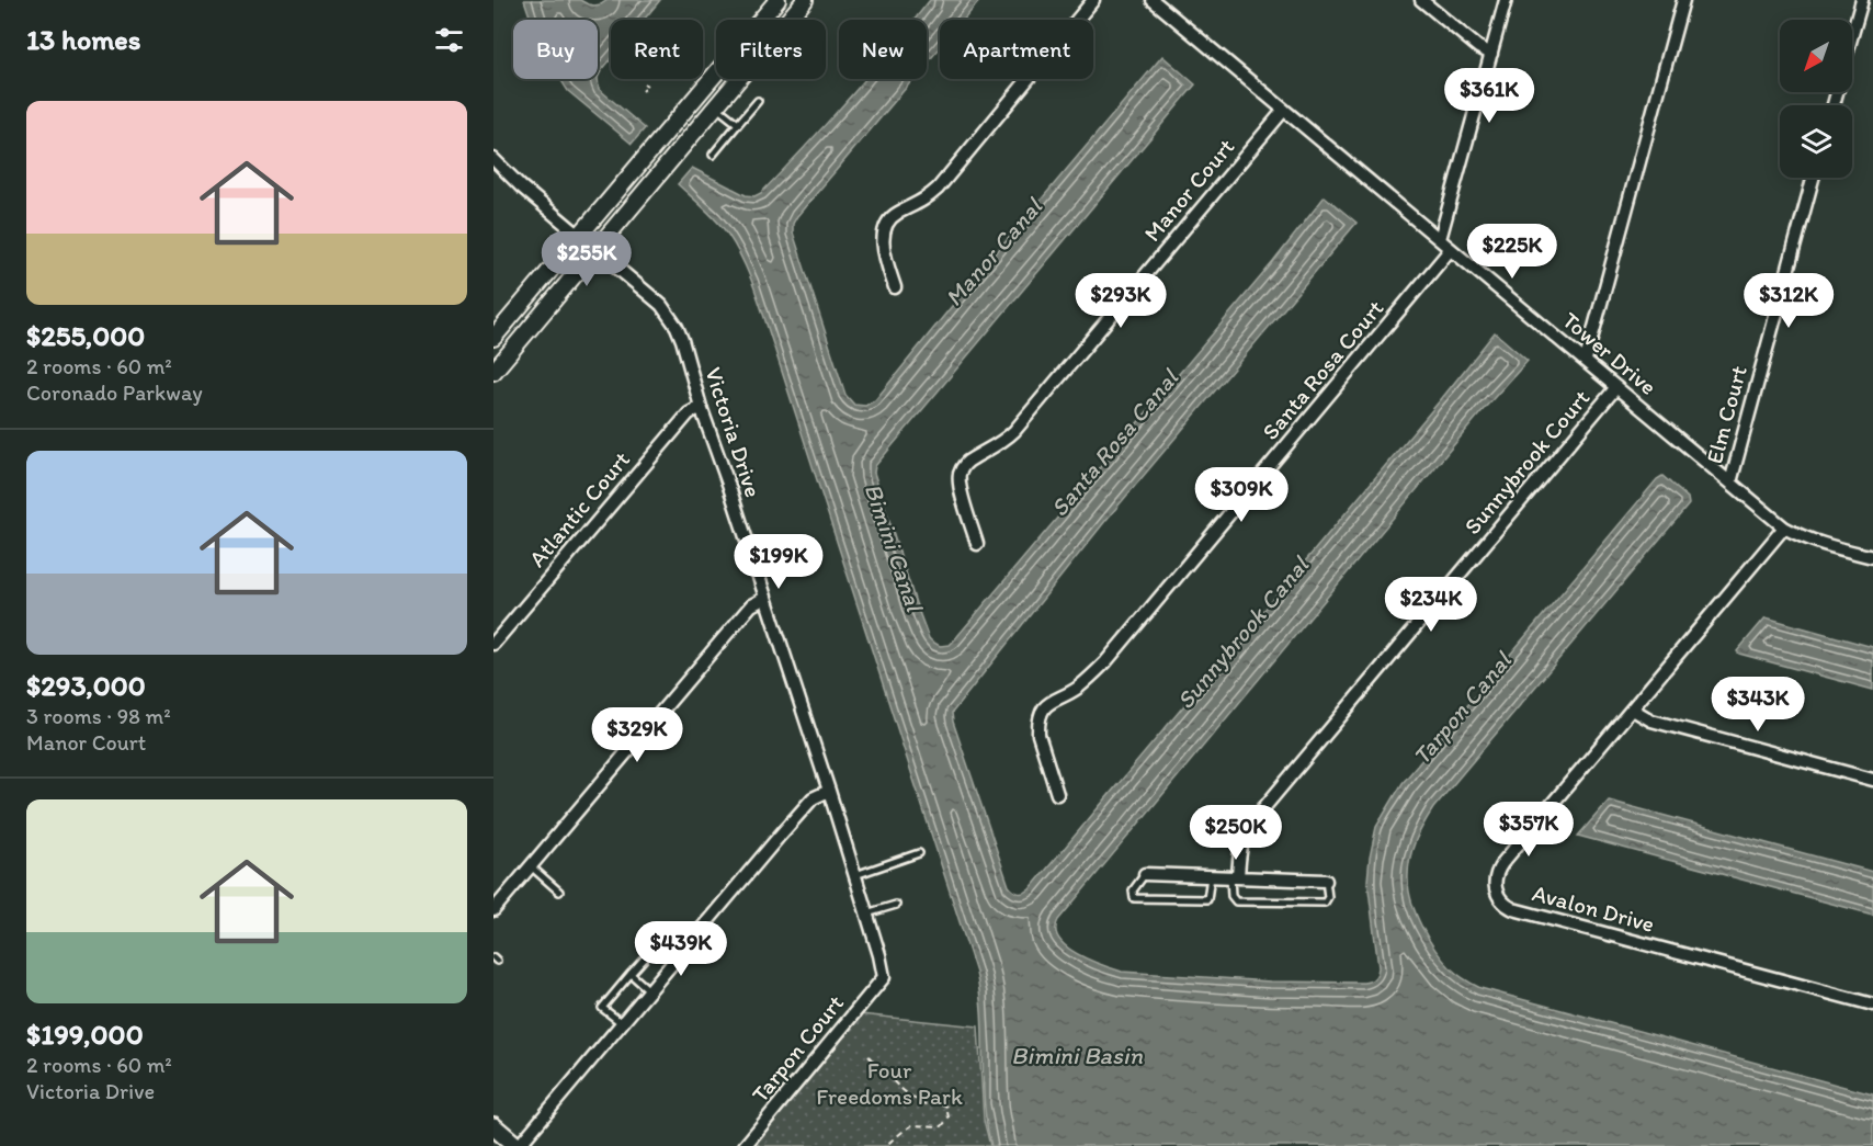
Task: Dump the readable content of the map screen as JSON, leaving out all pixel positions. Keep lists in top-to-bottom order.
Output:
{
  "streets": {
    "street": [
      "Manor Court",
      "Tower Drive",
      "Santa Rosa Court",
      "Elm Court",
      "Victoria Drive",
      "Sunnybrook Court",
      "Atlantic Court",
      "Avalon Drive",
      "Tarpon Court"
    ]
  },
  "crossings": [
    ["Manor Court", "Tower Drive"],
    ["Tower Drive", "Santa Rosa Court"],
    ["Tower Drive", "Elm Court"],
    ["Tower Drive", "Sunnybrook Court"],
    ["Tower Drive", "Avalon Drive"],
    ["Victoria Drive", "Atlantic Court"],
    ["Victoria Drive", "Tarpon Court"]
  ],
  "water": [
    "Manor Canal",
    "Santa Rosa Canal",
    "Bimini Canal",
    "Sunnybrook Canal",
    "Tarpon Canal",
    "Bimini Basin"
  ],
  "parks": ["Four Freedoms Park"],
  "north": "bottom left",
  "page": {
    "heading": "13 homes",
    "chip": [
      "Buy",
      "Rent",
      "Filters",
      "New",
      "Apartment"
    ],
    "price": [
      "$361K",
      "$225K",
      "$255K",
      "$293K",
      "$312K",
      "$309K",
      "$199K",
      "$234K",
      "$343K",
      "$329K",
      "$357K",
      "$250K",
      "$439K"
    ],
    "list": [
      {
        "name": "$255,000",
        "note": "2 rooms · 60 m² · Coronado Parkway"
      },
      {
        "name": "$293,000",
        "note": "3 rooms · 98 m² · Manor Court"
      },
      {
        "name": "$199,000",
        "note": "2 rooms · 60 m² · Victoria Drive"
      }
    ]
  }
}
